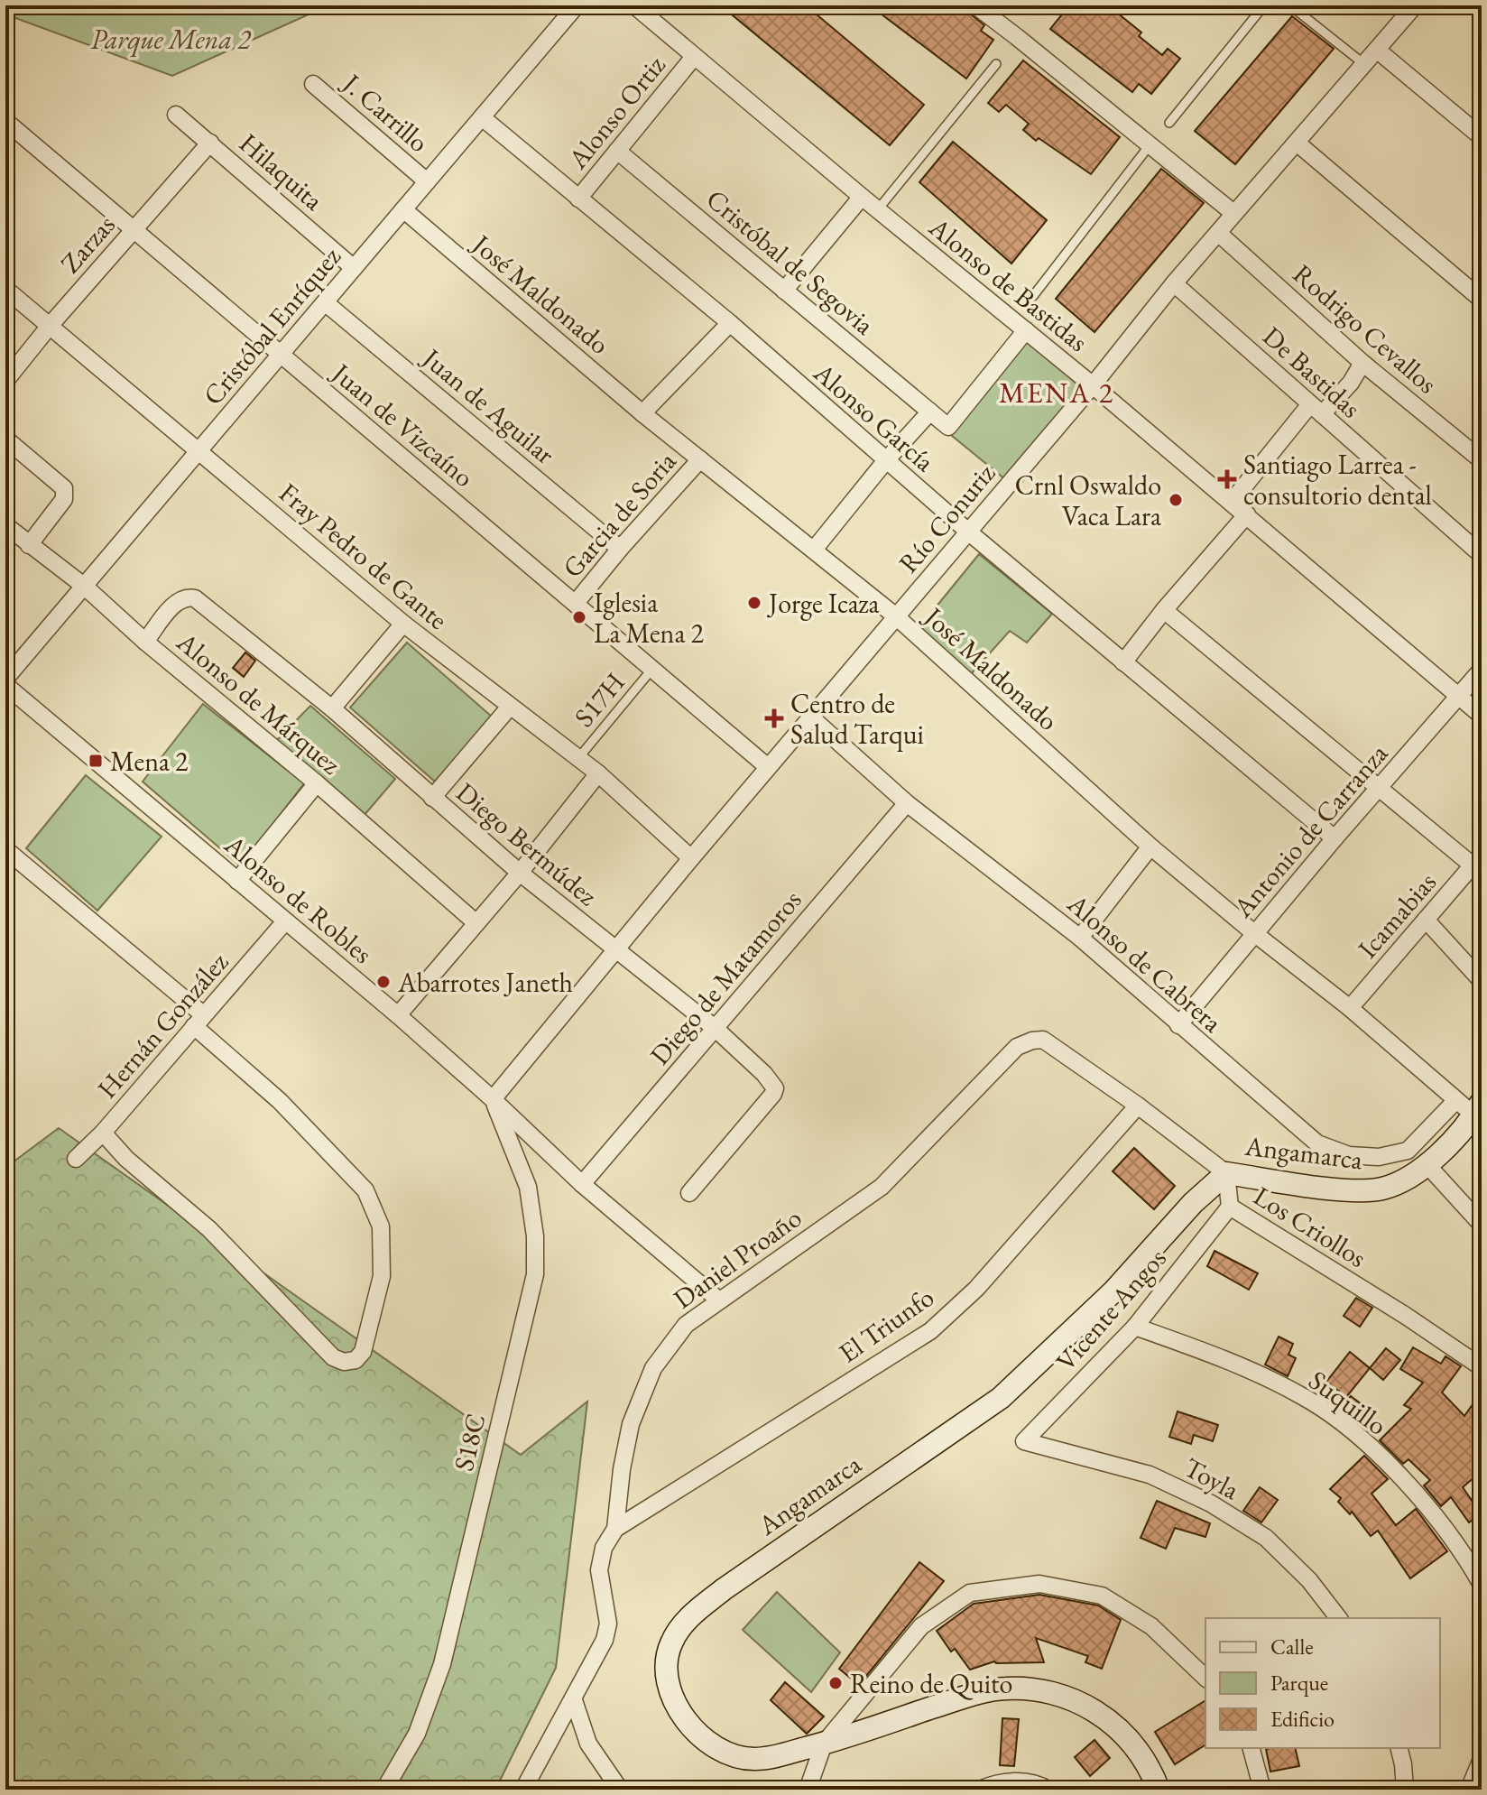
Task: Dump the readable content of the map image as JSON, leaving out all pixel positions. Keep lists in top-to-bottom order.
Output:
{
  "streets": {
    "street": [
      "Alonso Ortiz",
      "J. Carrillo",
      "Hilaquita",
      "Zarzas",
      "Cristóbal de Segovia",
      "Alonso de Bastidas",
      "José Maldonado",
      "Cristóbal Enríquez",
      "Rodrigo Cevallos",
      "De Bastidas",
      "Juan de Aguilar",
      "Alonso García",
      "Juan de Vizcaíno",
      "Garcia de Soria",
      "Río Conuriz",
      "Fray Pedro de Gante",
      "Alonso de Márquez",
      "Antonio de Carranza",
      "Diego Bermúdez",
      "Alonso de Robles",
      "Icamabias",
      "Alonso de Cabrera",
      "Diego de Matamoros",
      "Hernán González",
      "Angamarca",
      "Los Criollos",
      "Daniel Proaño",
      "Vicente Angos",
      "El Triunfo",
      "Suquillo",
      "S18C",
      "Toyla"
    ],
    "lane": ["S17H"]
  },
  "crossings": [
    ["Alonso Ortiz", "Cristóbal de Segovia"],
    ["Alonso Ortiz", "Alonso de Bastidas"],
    ["Alonso Ortiz", "Alonso García"],
    ["J. Carrillo", "Cristóbal Enríquez"],
    ["Hilaquita", "Zarzas"],
    ["Hilaquita", "Cristóbal Enríquez"],
    ["Zarzas", "Juan de Vizcaíno"],
    ["Zarzas", "Fray Pedro de Gante"],
    ["Alonso de Bastidas", "Río Conuriz"],
    ["Alonso de Bastidas", "Antonio de Carranza"],
    ["José Maldonado", "Cristóbal Enríquez"],
    ["José Maldonado", "Garcia de Soria"],
    ["José Maldonado", "Río Conuriz"],
    ["José Maldonado", "Antonio de Carranza"],
    ["José Maldonado", "Icamabias"],
    ["José Maldonado", "Alonso de Cabrera"],
    ["José Maldonado", "Angamarca"],
    ["Cristóbal Enríquez", "Juan de Aguilar"],
    ["Cristóbal Enríquez", "Alonso García"],
    ["Cristóbal Enríquez", "Juan de Vizcaíno"],
    ["Cristóbal Enríquez", "Fray Pedro de Gante"],
    ["Cristóbal Enríquez", "Alonso de Márquez"],
    ["Rodrigo Cevallos", "Río Conuriz"],
    ["De Bastidas", "Río Conuriz"],
    ["Juan de Aguilar", "Garcia de Soria"],
    ["Alonso García", "Río Conuriz"],
    ["Alonso García", "Antonio de Carranza"],
    ["Juan de Vizcaíno", "Garcia de Soria"],
    ["Juan de Vizcaíno", "Río Conuriz"],
    ["Juan de Vizcaíno", "S17H"],
    ["Río Conuriz", "Fray Pedro de Gante"],
    ["Río Conuriz", "Diego Bermúdez"],
    ["Río Conuriz", "Alonso de Robles"],
    ["Río Conuriz", "Alonso de Cabrera"],
    ["Río Conuriz", "S18C"],
    ["Fray Pedro de Gante", "S17H"],
    ["Alonso de Márquez", "Diego Bermúdez"],
    ["Antonio de Carranza", "Alonso de Cabrera"],
    ["Diego Bermúdez", "Diego de Matamoros"],
    ["Alonso de Robles", "Diego de Matamoros"],
    ["Alonso de Robles", "Hernán González"],
    ["Alonso de Robles", "Daniel Proaño"],
    ["Alonso de Robles", "S18C"],
    ["Alonso de Cabrera", "Diego de Matamoros"],
    ["Angamarca", "Los Criollos"],
    ["Los Criollos", "Daniel Proaño"],
    ["Los Criollos", "Vicente Angos"],
    ["Los Criollos", "El Triunfo"],
    ["Daniel Proaño", "El Triunfo"],
    ["Vicente Angos", "Suquillo"],
    ["Vicente Angos", "Toyla"]
  ],
  "districts": ["MENA 2"],
  "parks": ["Parque Mena 2"],
  "places": {
    "health": ["Santiago Larrea - consultorio dental", "Centro de Salud Tarqui"],
    "other": [
      "Crnl Oswaldo Vaca Lara",
      "Jorge Icaza",
      "Iglesia La Mena 2",
      "Abarrotes Janeth",
      "Reino de Quito"
    ],
    "transit": ["Mena 2"]
  },
  "legend": ["Calle", "Parque", "Edificio"]
}
